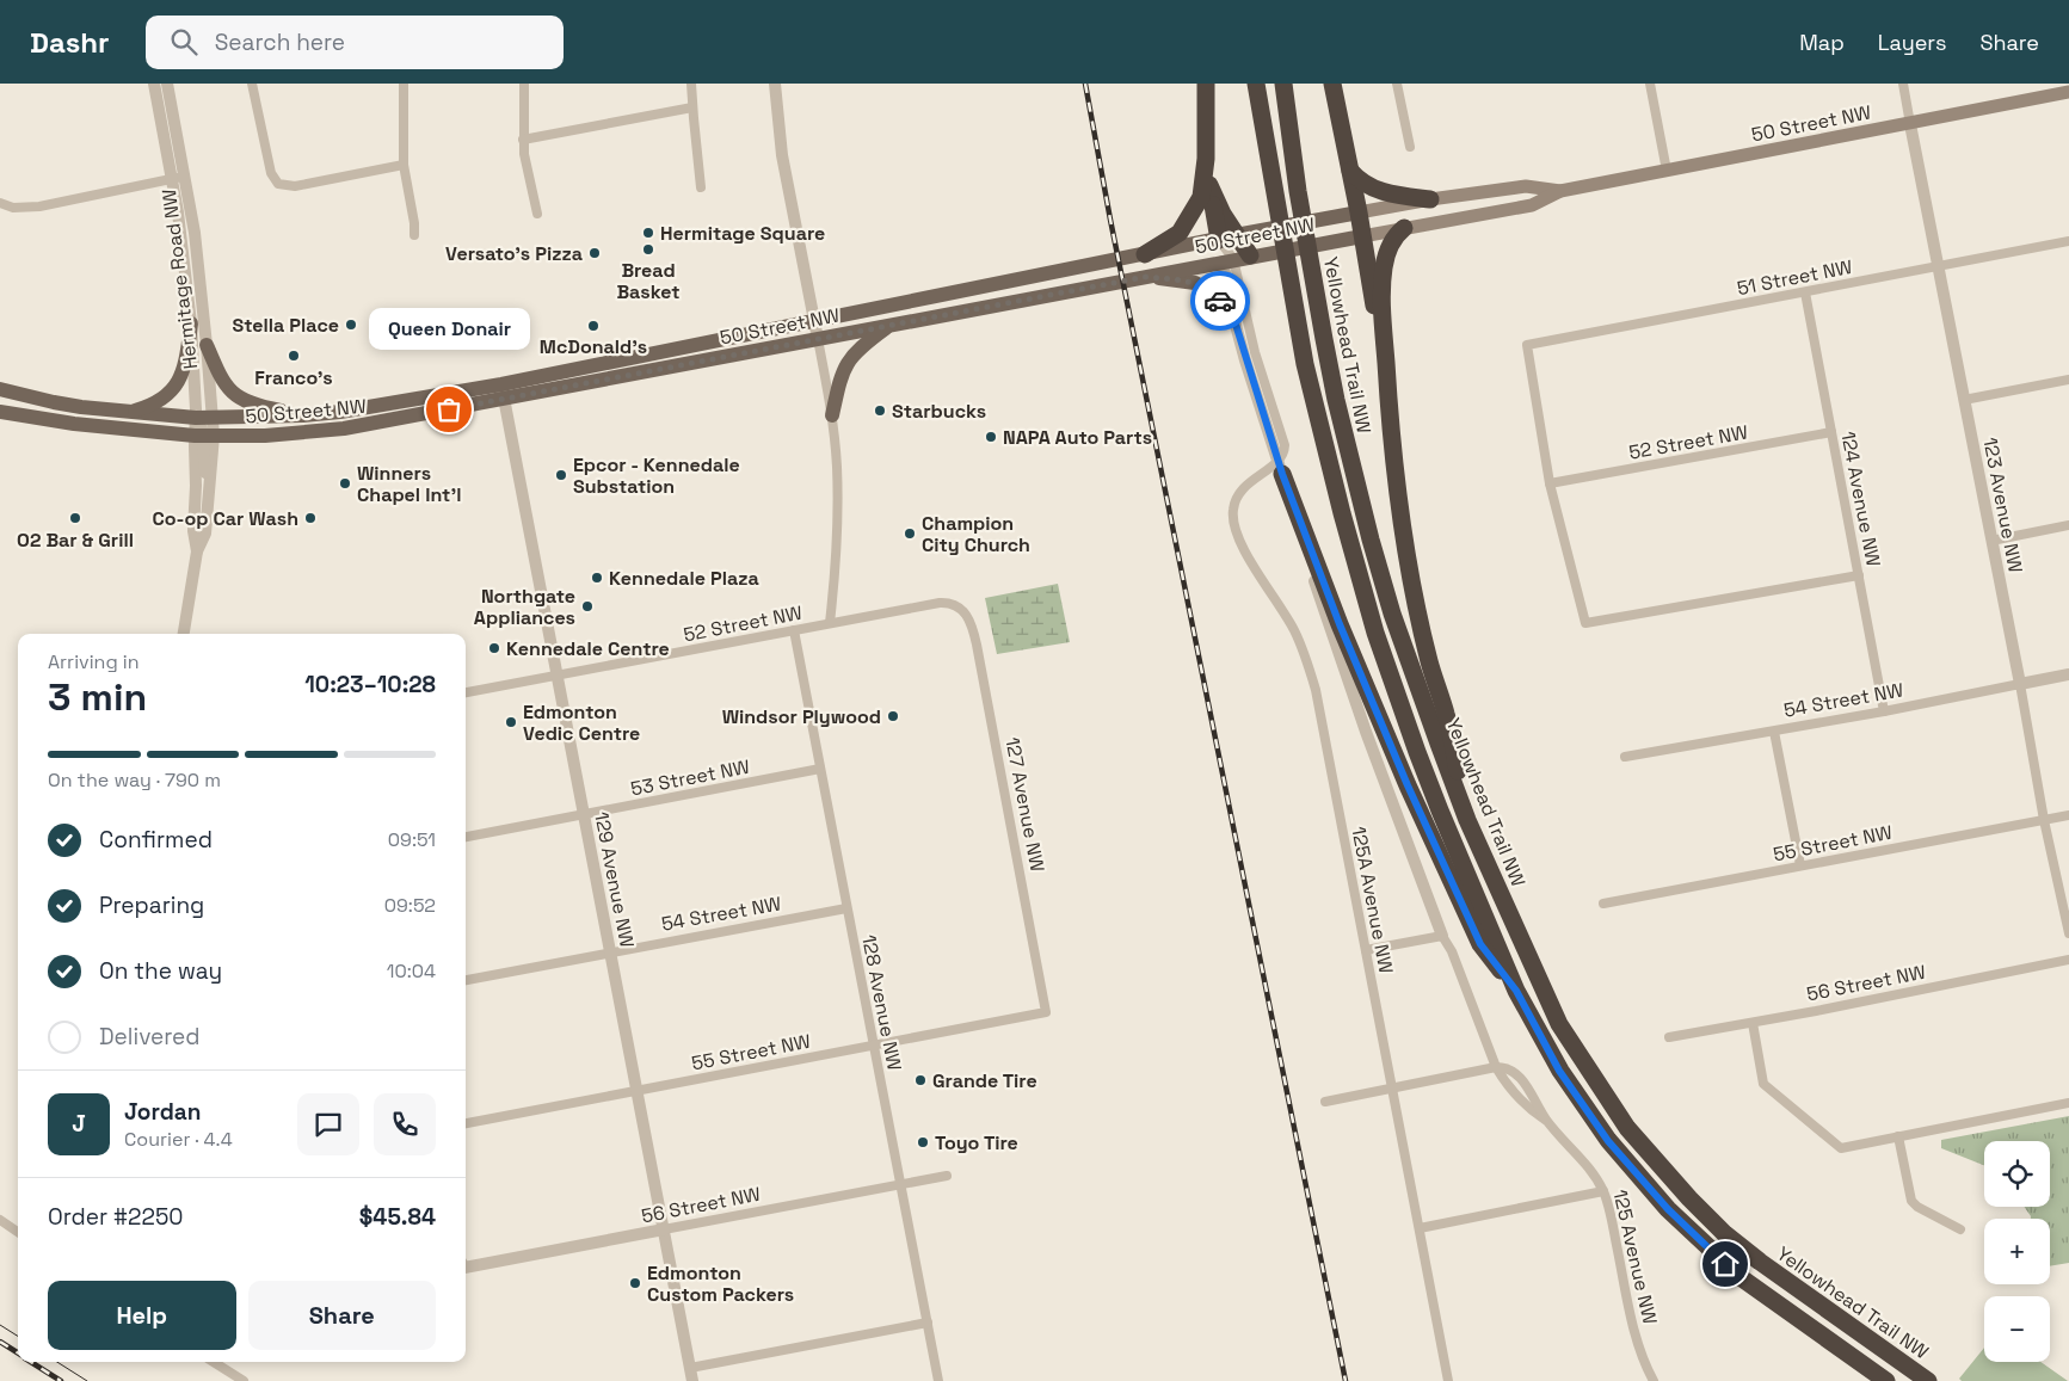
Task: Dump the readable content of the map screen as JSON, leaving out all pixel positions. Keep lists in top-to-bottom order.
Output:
{
  "streets": {
    "highway": ["Yellowhead Trail NW"],
    "main road": ["50 Street NW"],
    "street": [
      "51 Street NW",
      "Hermitage Road NW",
      "52 Street NW",
      "124 Avenue NW",
      "123 Avenue NW",
      "54 Street NW",
      "53 Street NW",
      "127 Avenue NW",
      "55 Street NW",
      "129 Avenue NW",
      "125A Avenue NW",
      "56 Street NW",
      "128 Avenue NW",
      "125 Avenue NW"
    ]
  },
  "crossings": [
    ["50 Street NW", "Hermitage Road NW"],
    ["50 Street NW", "123 Avenue NW"],
    ["50 Street NW", "129 Avenue NW"],
    ["51 Street NW", "52 Street NW"],
    ["51 Street NW", "124 Avenue NW"],
    ["51 Street NW", "123 Avenue NW"],
    ["52 Street NW", "124 Avenue NW"],
    ["52 Street NW", "127 Avenue NW"],
    ["52 Street NW", "129 Avenue NW"],
    ["52 Street NW", "128 Avenue NW"],
    ["124 Avenue NW", "54 Street NW"],
    ["123 Avenue NW", "54 Street NW"],
    ["123 Avenue NW", "55 Street NW"],
    ["54 Street NW", "129 Avenue NW"],
    ["54 Street NW", "128 Avenue NW"],
    ["53 Street NW", "129 Avenue NW"],
    ["53 Street NW", "128 Avenue NW"],
    ["127 Avenue NW", "55 Street NW"],
    ["55 Street NW", "129 Avenue NW"],
    ["55 Street NW", "128 Avenue NW"],
    ["129 Avenue NW", "56 Street NW"],
    ["56 Street NW", "128 Avenue NW"]
  ],
  "places": [
    "Hermitage Square",
    "Bread Basket",
    "Versato's Pizza",
    "Stella Place",
    "McDonald's",
    "Franco's",
    "Queen Donair",
    "Starbucks",
    "NAPA Auto Parts",
    "Epcor - Kennedale Substation",
    "Winners Chapel Int'l",
    "O2 Bar & Grill",
    "Co-op Car Wash",
    "Champion City Church",
    "Kennedale Plaza",
    "Northgate Appliances",
    "Kennedale Centre",
    "Windsor Plywood",
    "Edmonton Vedic Centre",
    "Grande Tire",
    "Toyo Tire",
    "Edmonton Custom Packers"
  ],
  "page": {
    "header": "Dashr",
    "search": "Search here",
    "nav": ["Map", "Layers", "Share"],
    "bubble": "Queen Donair",
    "heading": ["3 min", "Arriving in", "10:23–10:28"],
    "panel": [
      "Jordan",
      "Courier · 4.4",
      "Order #2250",
      "$45.84"
    ],
    "bar": "On the way · 790 m",
    "list": [
      ["Confirmed", "09:51"],
      ["Preparing", "09:52"],
      ["On the way", "10:04"],
      "Delivered"
    ],
    "round": "J",
    "map_buttons": ["+", "−"],
    "buttons": ["Help", "Share"]
  }
}
